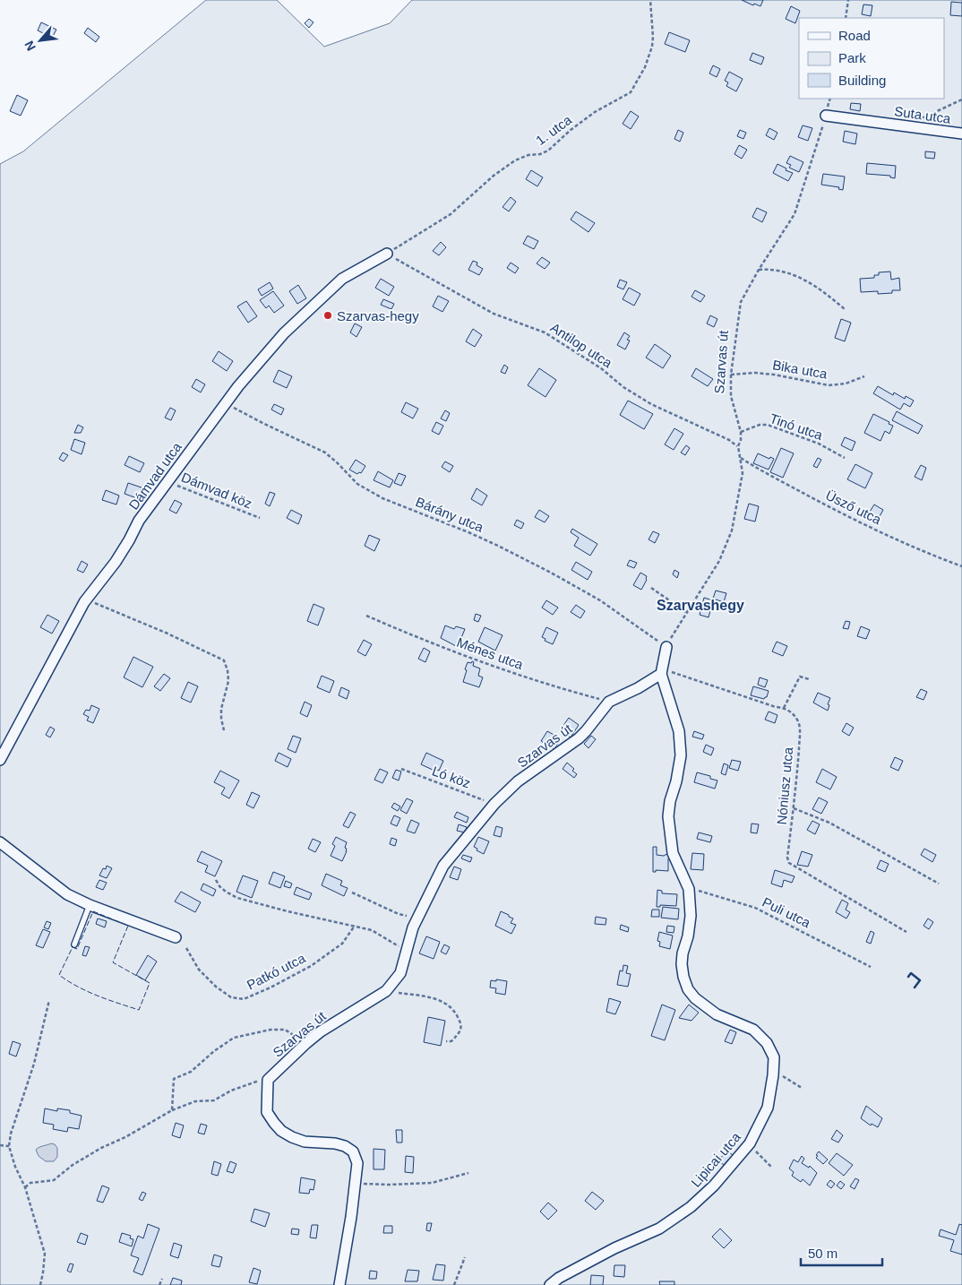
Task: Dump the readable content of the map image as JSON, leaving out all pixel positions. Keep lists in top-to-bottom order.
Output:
{
  "streets": {
    "street": [
      "Suta utca",
      "Szarvas út",
      "Dámvad utca",
      "Lipicai utca"
    ],
    "path": [
      "1. utca",
      "Antilop utca",
      "Bika utca",
      "Tinó utca",
      "Dámvad köz",
      "Üsző utca",
      "Bárány utca",
      "Ménes utca",
      "Ló köz",
      "Nóniusz utca",
      "Puli utca",
      "Patkó utca"
    ]
  },
  "crossings": [
    ["Suta utca", "Szarvas út"],
    ["1. utca", "Antilop utca"],
    ["1. utca", "Dámvad utca"],
    ["Antilop utca", "Szarvas út"],
    ["Antilop utca", "Dámvad utca"],
    ["Szarvas út", "Bika utca"],
    ["Szarvas út", "Tinó utca"],
    ["Szarvas út", "Üsző utca"],
    ["Szarvas út", "Bárány utca"],
    ["Szarvas út", "Ménes utca"],
    ["Szarvas út", "Ló köz"],
    ["Szarvas út", "Lipicai utca"],
    ["Dámvad utca", "Dámvad köz"],
    ["Dámvad utca", "Bárány utca"],
    ["Puli utca", "Lipicai utca"]
  ],
  "districts": ["Szarvashegy"],
  "places": ["Szarvas-hegy"],
  "legend": ["Road", "Park", "Building"],
  "scale_bar": "50 m",
  "north": "bottom left"
}
